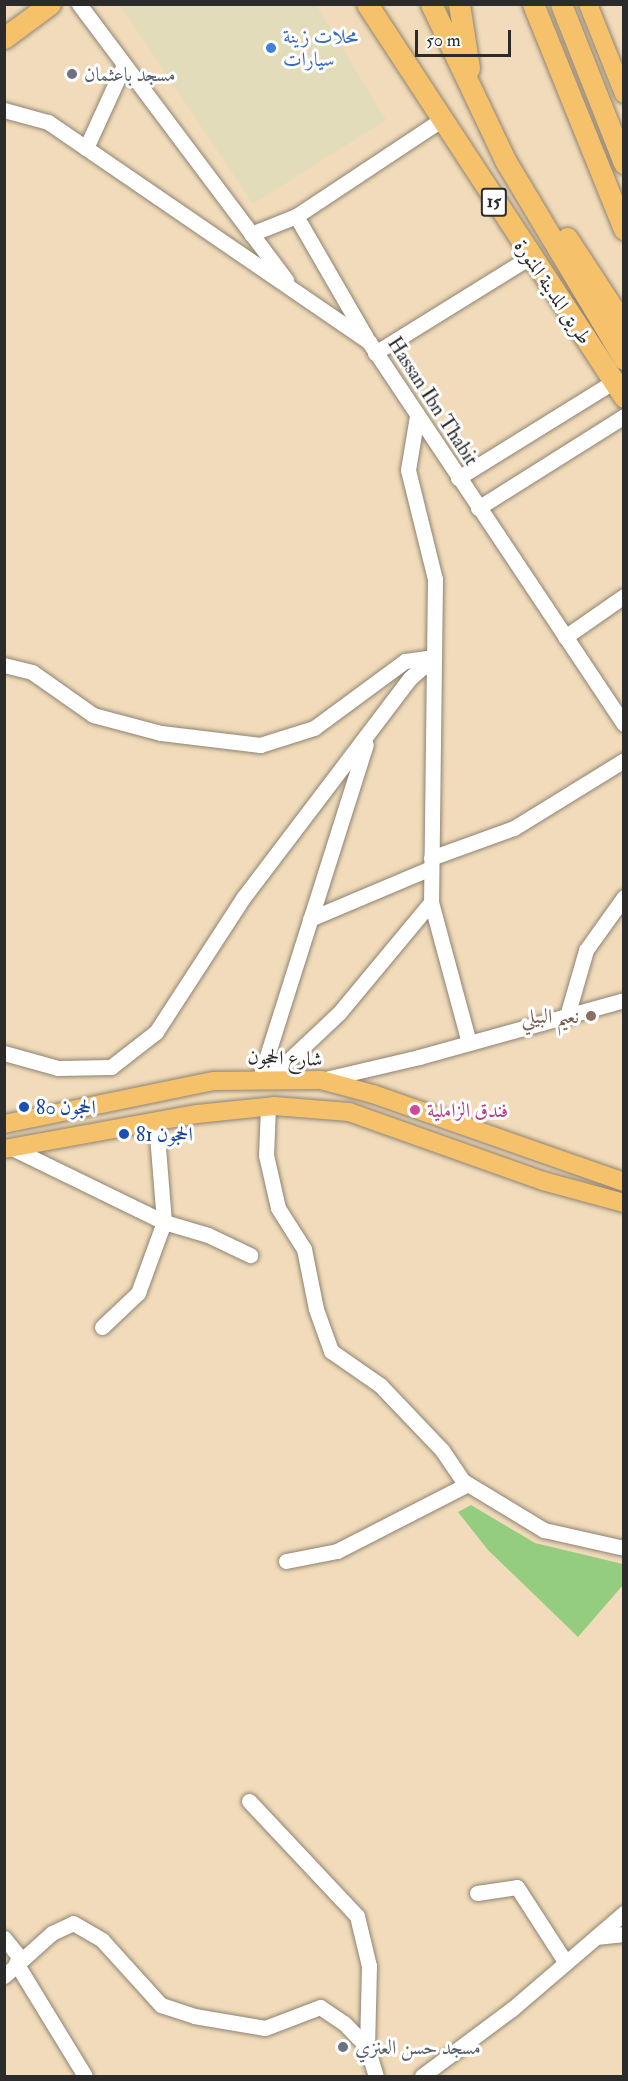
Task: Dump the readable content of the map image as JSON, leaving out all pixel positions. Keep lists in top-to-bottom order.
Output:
{
  "streets": {
    "highway": ["15", "طريق المدينة المنورة"],
    "main road": ["شارع الحجون"],
    "street": ["Hassan Ibn Thabit"]
  },
  "places": [
    "محلات زينة سيارات",
    "مسجد باعثمان",
    "نعيم البيلي",
    "الحجون 80",
    "فندق الزاملية",
    "الحجون 81",
    "مسجد حسن العنزي"
  ],
  "scale_bar": "50 m"
}
